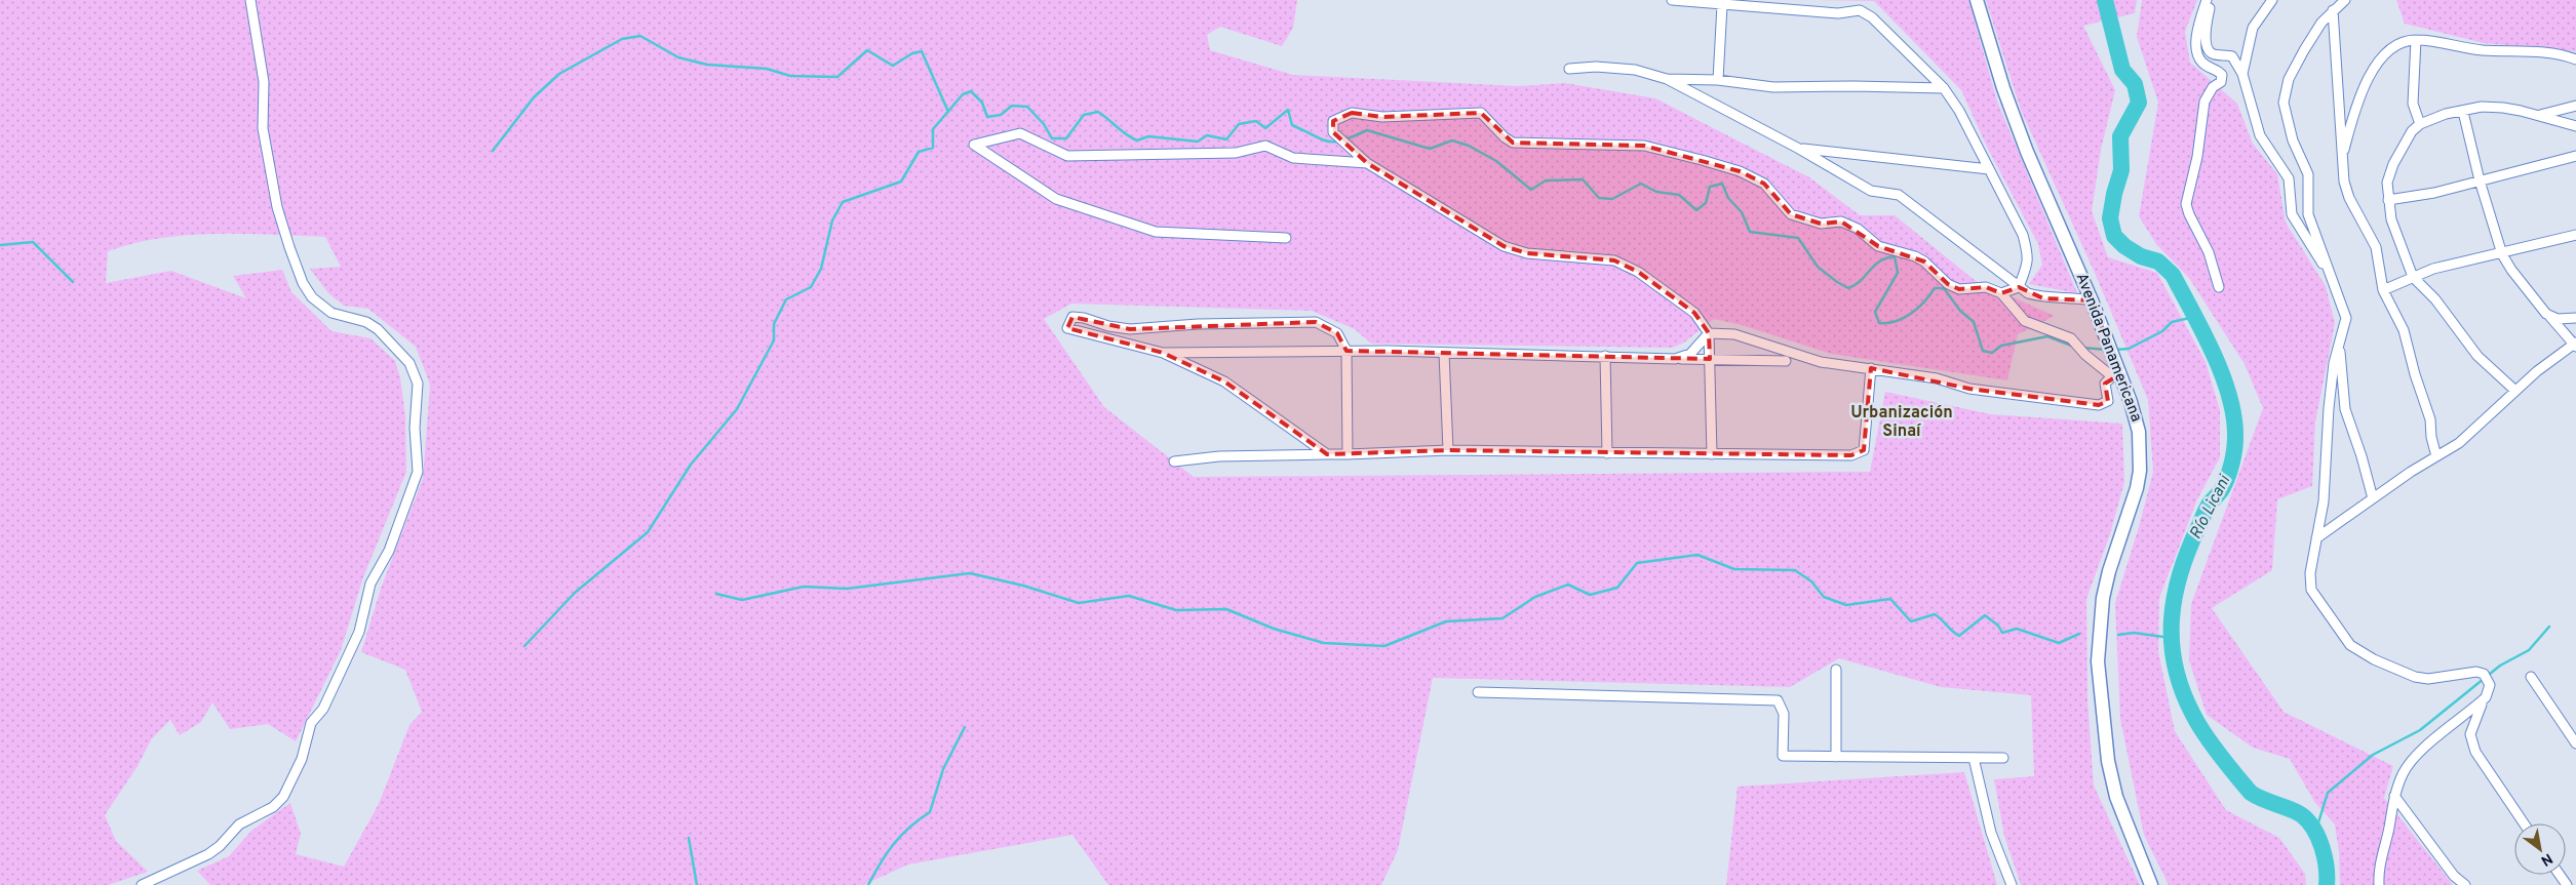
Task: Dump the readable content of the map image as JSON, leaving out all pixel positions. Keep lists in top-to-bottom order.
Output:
{
  "streets": {
    "main road": ["Avenida Panamericana"]
  },
  "districts": ["Urbanización Sinaí"],
  "water": ["Río Licani"],
  "north": "bottom right"
}
